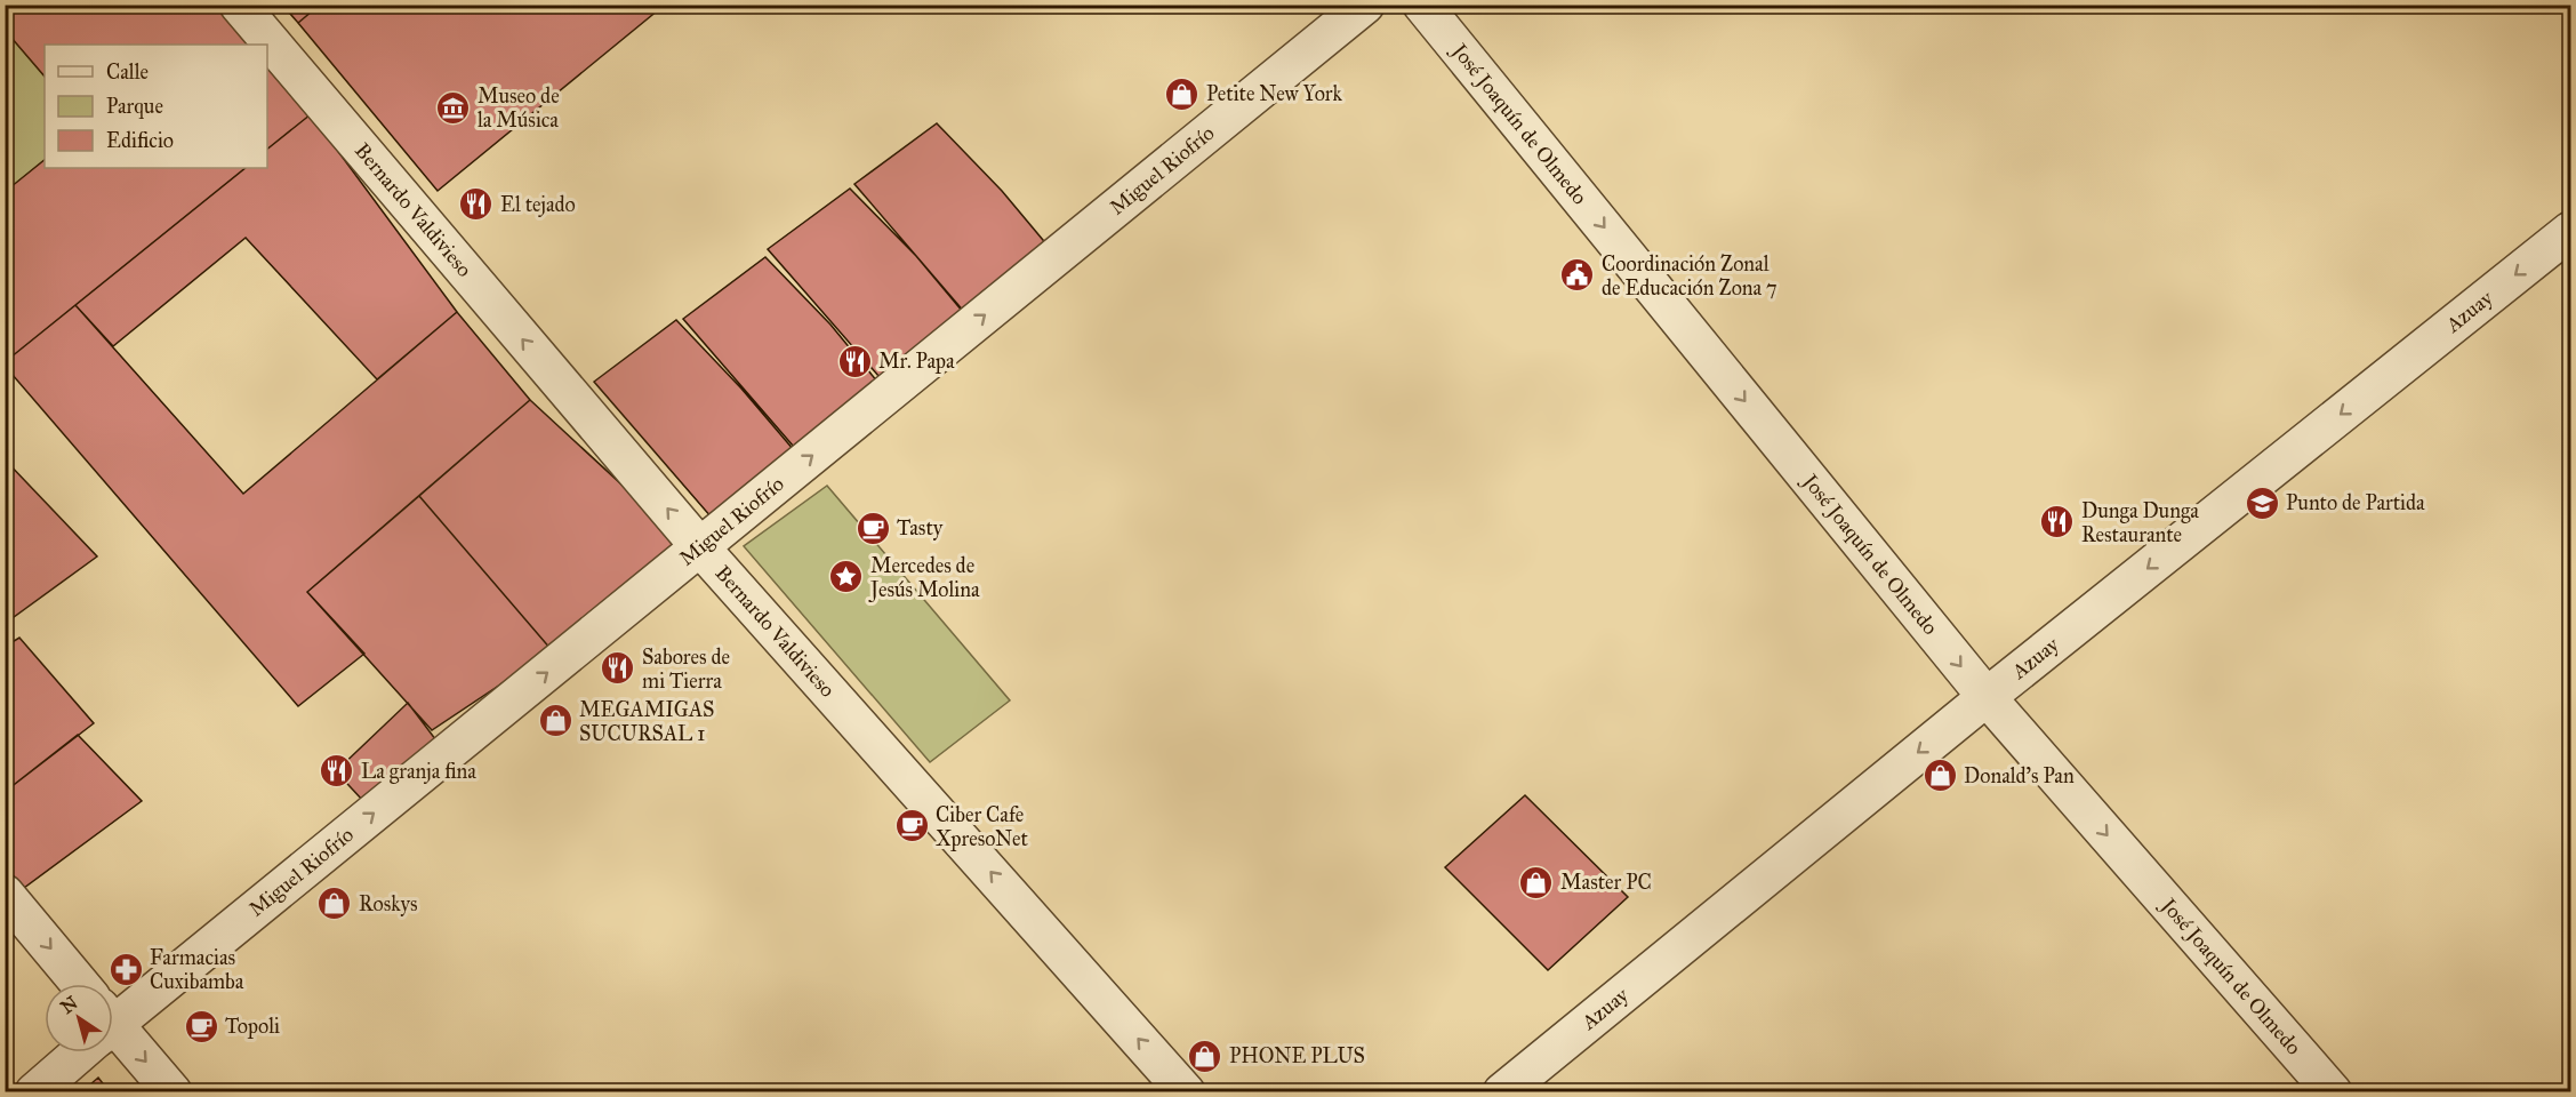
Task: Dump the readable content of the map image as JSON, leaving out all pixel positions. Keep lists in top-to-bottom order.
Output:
{
  "streets": {
    "street": [
      "José Joaquín de Olmedo",
      "Miguel Riofrío",
      "Bernardo Valdivieso",
      "Azuay"
    ]
  },
  "crossings": [
    ["José Joaquín de Olmedo", "Azuay"],
    ["Miguel Riofrío", "Bernardo Valdivieso"]
  ],
  "one_way": [
    "José Joaquín de Olmedo",
    "Miguel Riofrío",
    "Bernardo Valdivieso",
    "Azuay"
  ],
  "places": {
    "shop": [
      "Petite New York",
      "MEGAMIGAS SUCURSAL 1",
      "Donald's Pan",
      "Master PC",
      "Roskys",
      "PHONE PLUS"
    ],
    "museum": ["Museo de la Música"],
    "restaurant": [
      "El tejado",
      "Mr. Papa",
      "Dunga Dunga Restaurante",
      "Sabores de mi Tierra",
      "La granja fina"
    ],
    "public building": ["Coordinación Zonal de Educación Zona 7"],
    "school or university": ["Punto de Partida"],
    "cafe": ["Tasty", "Ciber Cafe XpresoNet", "Topoli"],
    "place": ["Mercedes de Jesús Molina"],
    "pharmacy": ["Farmacias Cuxibamba"]
  },
  "legend": ["Calle", "Parque", "Edificio"],
  "north": "top left"
}
